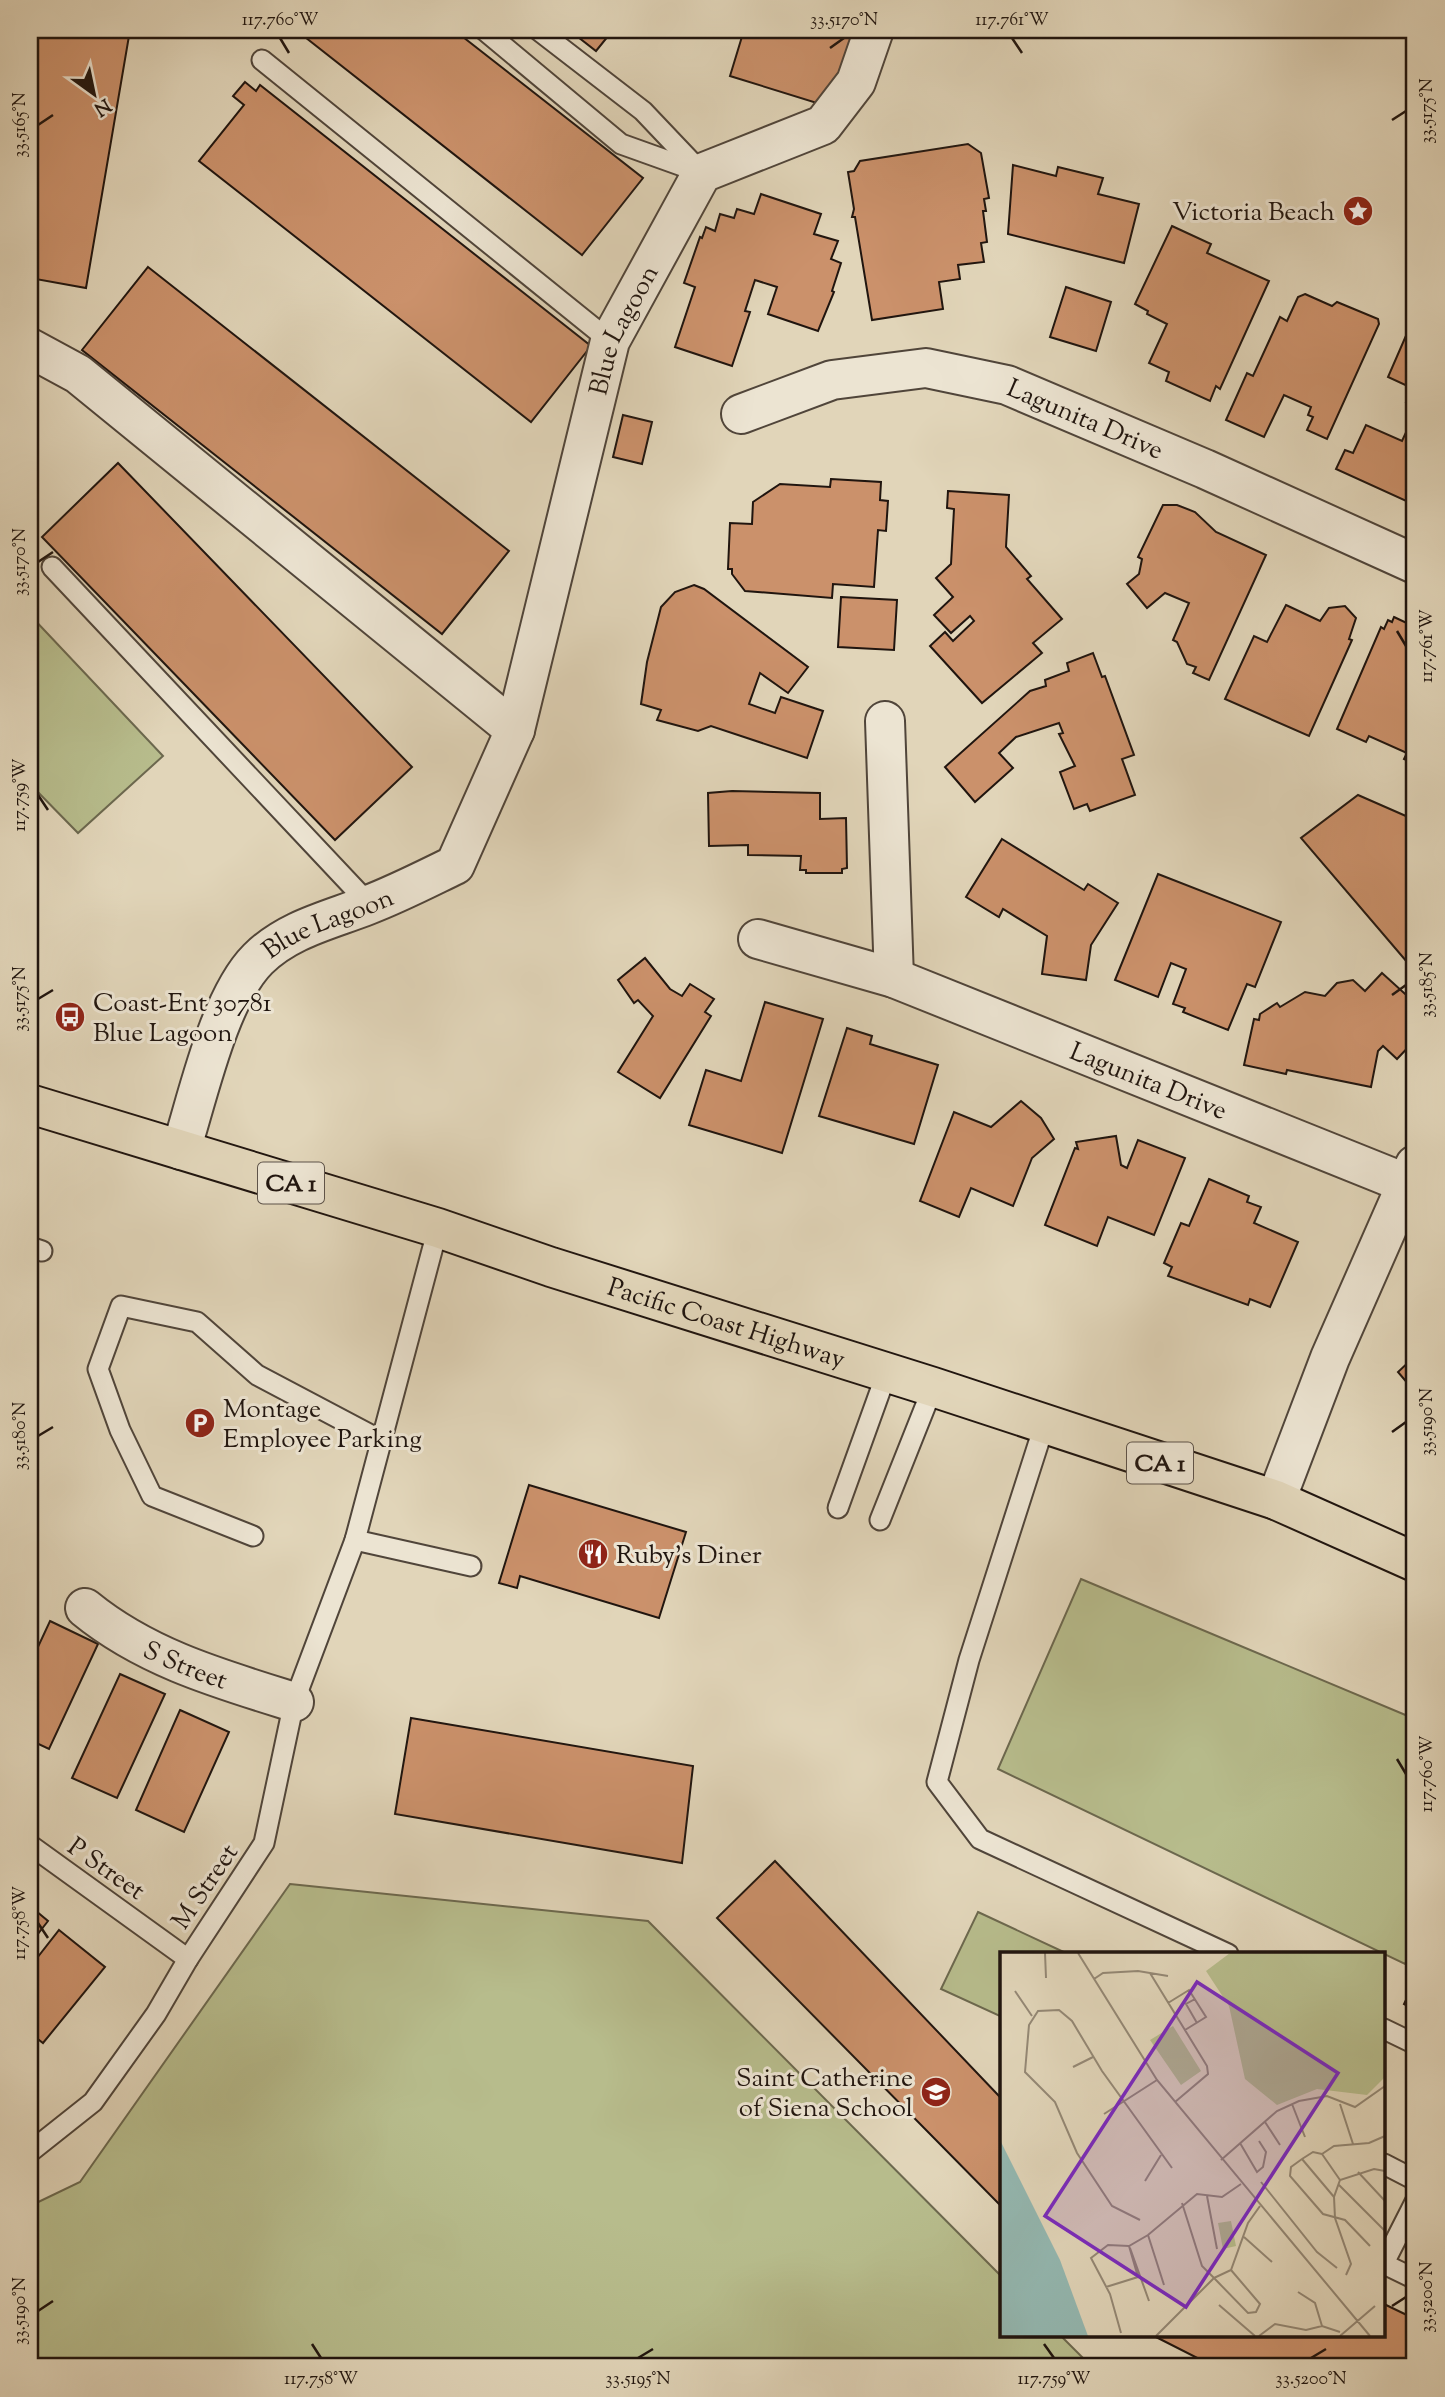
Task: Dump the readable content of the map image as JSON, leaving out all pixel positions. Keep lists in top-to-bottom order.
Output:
{
  "streets": {
    "highway": ["CA 1", "Pacific Coast Highway"],
    "street": ["Blue Lagoon", "Lagunita Drive", "S Street"],
    "lane": ["P Street", "M Street"]
  },
  "crossings": [
    ["Blue Lagoon", "Pacific Coast Highway"],
    ["Lagunita Drive", "Pacific Coast Highway"],
    ["Pacific Coast Highway", "M Street"],
    ["S Street", "M Street"],
    ["P Street", "M Street"]
  ],
  "places": {
    "place": ["Victoria Beach"],
    "bus stop": ["Coast-Ent 30781 Blue Lagoon"],
    "parking": ["Montage Employee Parking"],
    "restaurant": ["Ruby's Diner"],
    "school or university": ["Saint Catherine of Siena School"]
  },
  "north": "bottom right",
  "coordinates": [
    "117.760°W",
    "33.5170°N",
    "117.761°W",
    "33.5175°N",
    "33.5165°N",
    "117.759°W",
    "33.5185°N",
    "33.5190°N",
    "33.5180°N",
    "117.758°W",
    "33.5200°N",
    "33.5195°N"
  ]
}
